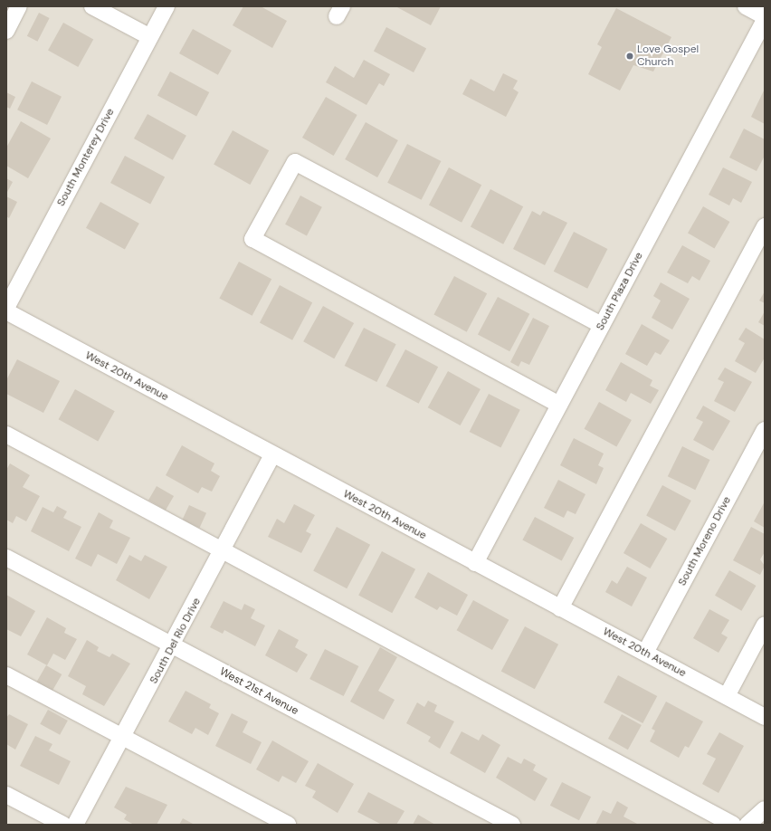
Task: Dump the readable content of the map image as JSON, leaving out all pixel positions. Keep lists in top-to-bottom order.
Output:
{
  "streets": {
    "street": [
      "South Monterey Drive",
      "South Plaza Drive",
      "West 20th Avenue",
      "South Moreno Drive",
      "South Del Rio Drive",
      "West 21st Avenue"
    ]
  },
  "crossings": [
    ["South Plaza Drive", "West 20th Avenue"],
    ["West 20th Avenue", "South Moreno Drive"],
    ["West 20th Avenue", "South Del Rio Drive"],
    ["South Del Rio Drive", "West 21st Avenue"]
  ],
  "places": ["Love Gospel Church"]
}
